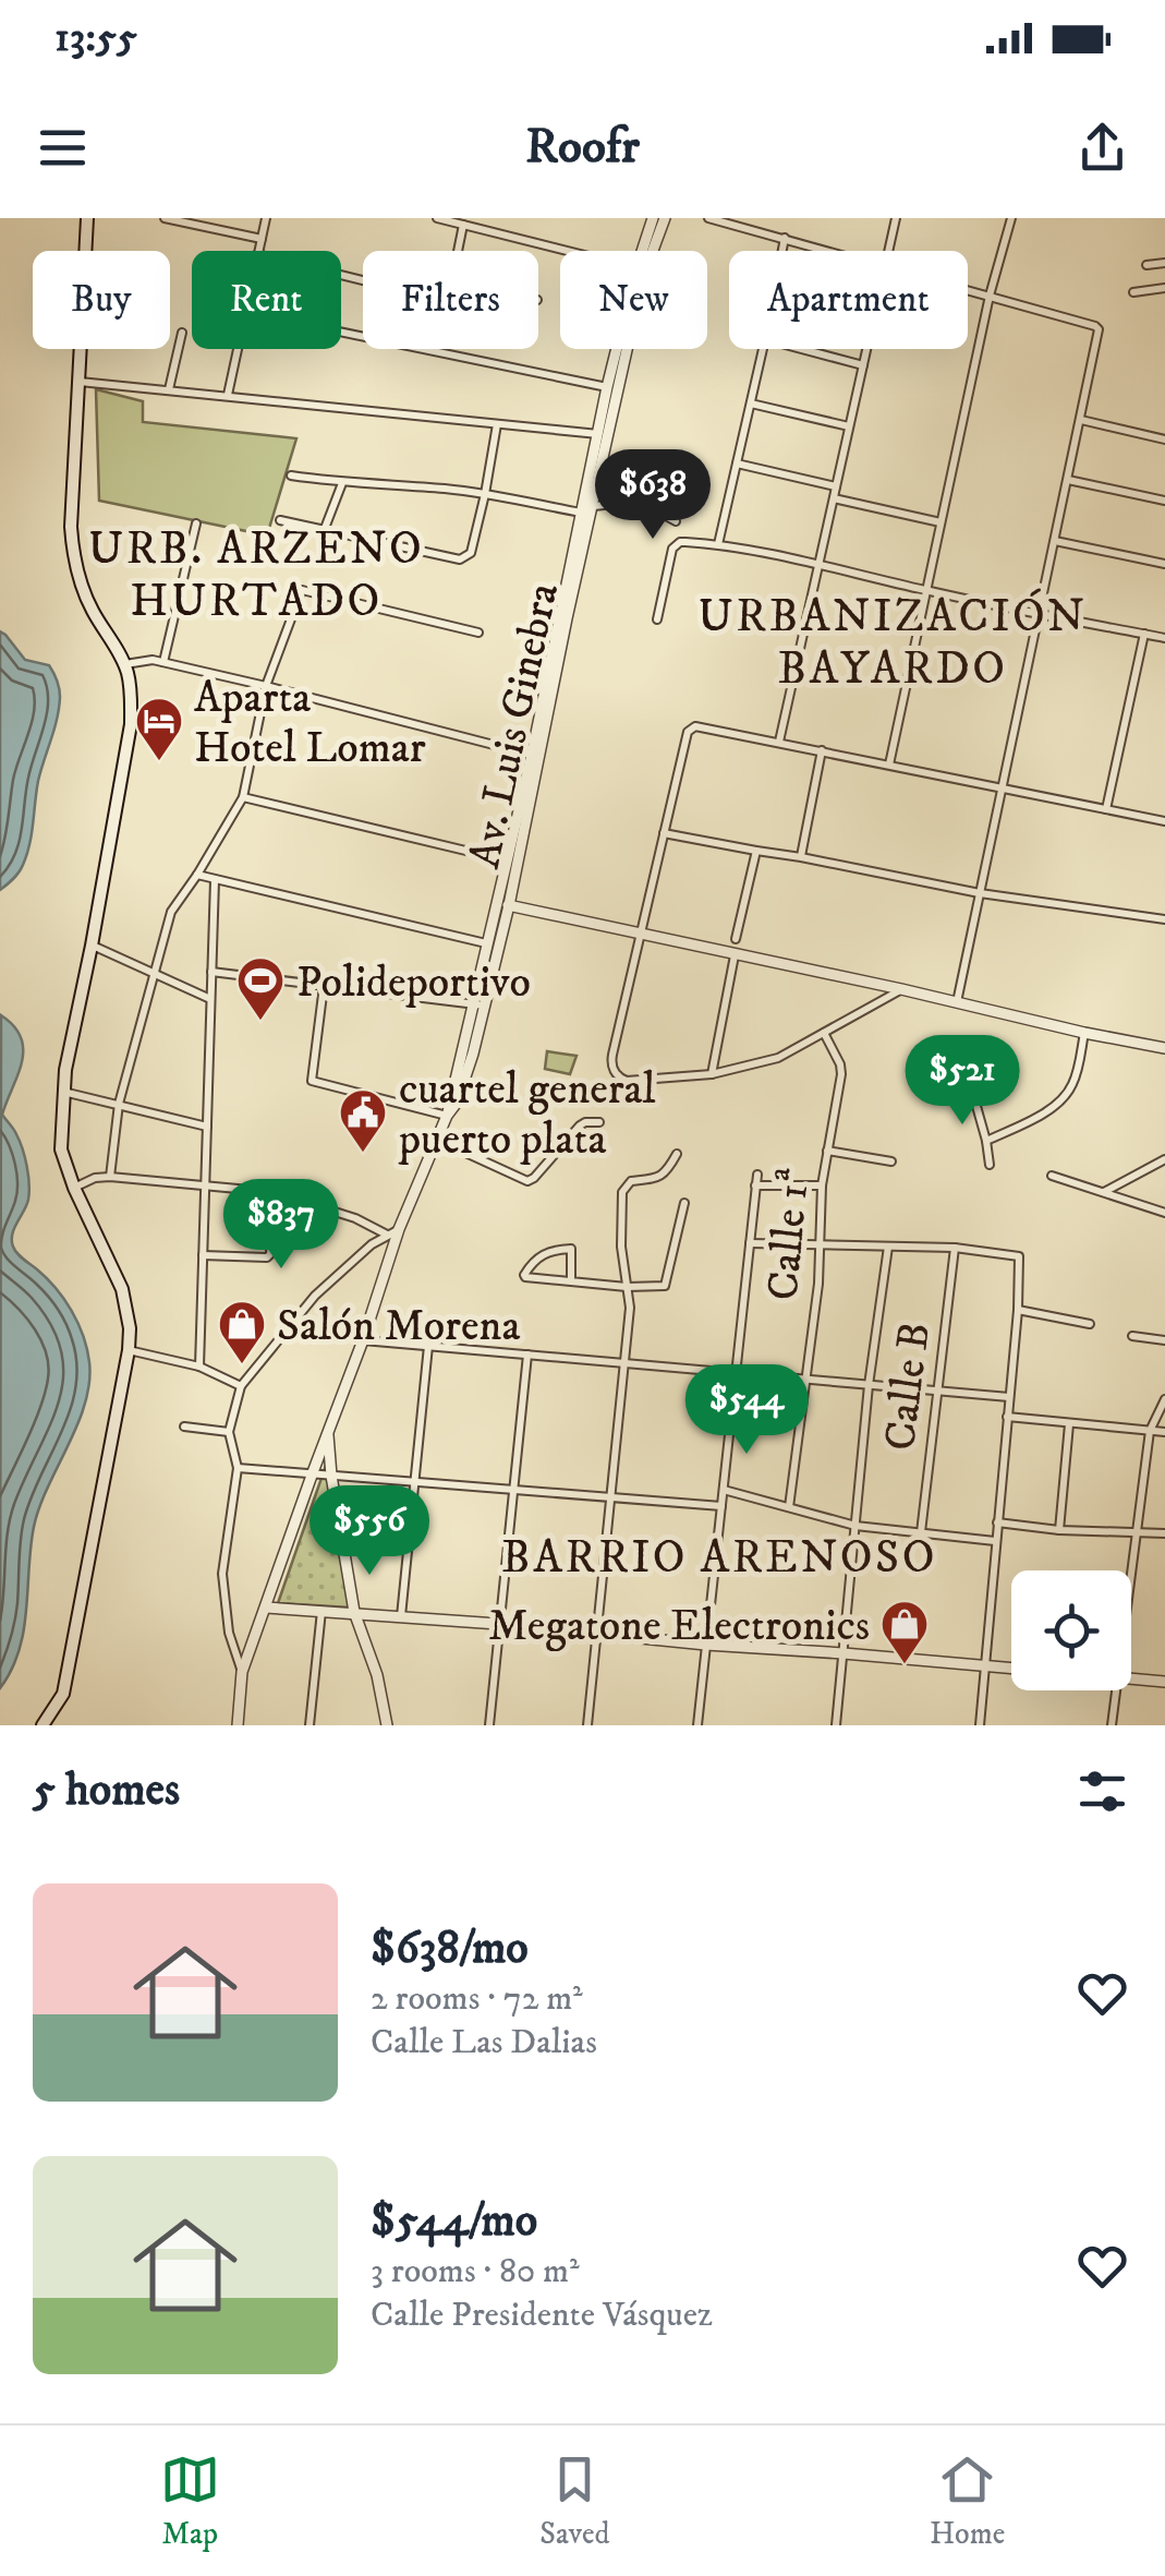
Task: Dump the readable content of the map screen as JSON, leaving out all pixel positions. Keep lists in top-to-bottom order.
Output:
{
  "streets": {
    "street": ["Av. Luis Ginebra", "Calle 1ª", "Calle B"]
  },
  "districts": ["URB. ARZENO HURTADO", "URBANIZACIÓN BAYARDO", "BARRIO ARENOSO"],
  "places": {
    "hotel": ["Aparta Hotel Lomar"],
    "sports": ["Polideportivo"],
    "public building": ["cuartel general puerto plata"],
    "shop": ["Salón Morena", "Megatone Electronics"]
  },
  "page": {
    "status": "13:55",
    "header": "Roofr",
    "chip": [
      "Buy",
      "Rent",
      "Filters",
      "New",
      "Apartment"
    ],
    "price": [
      "$638",
      "$521",
      "$837",
      "$544",
      "$556"
    ],
    "heading": "5 homes",
    "list": [
      {
        "name": "$638/mo",
        "note": "2 rooms · 72 m² · Calle Las Dalias"
      },
      {
        "name": "$544/mo",
        "note": "3 rooms · 80 m² · Calle Presidente Vásquez"
      }
    ],
    "tabs": ["Map", "Saved", "Home"]
  }
}
